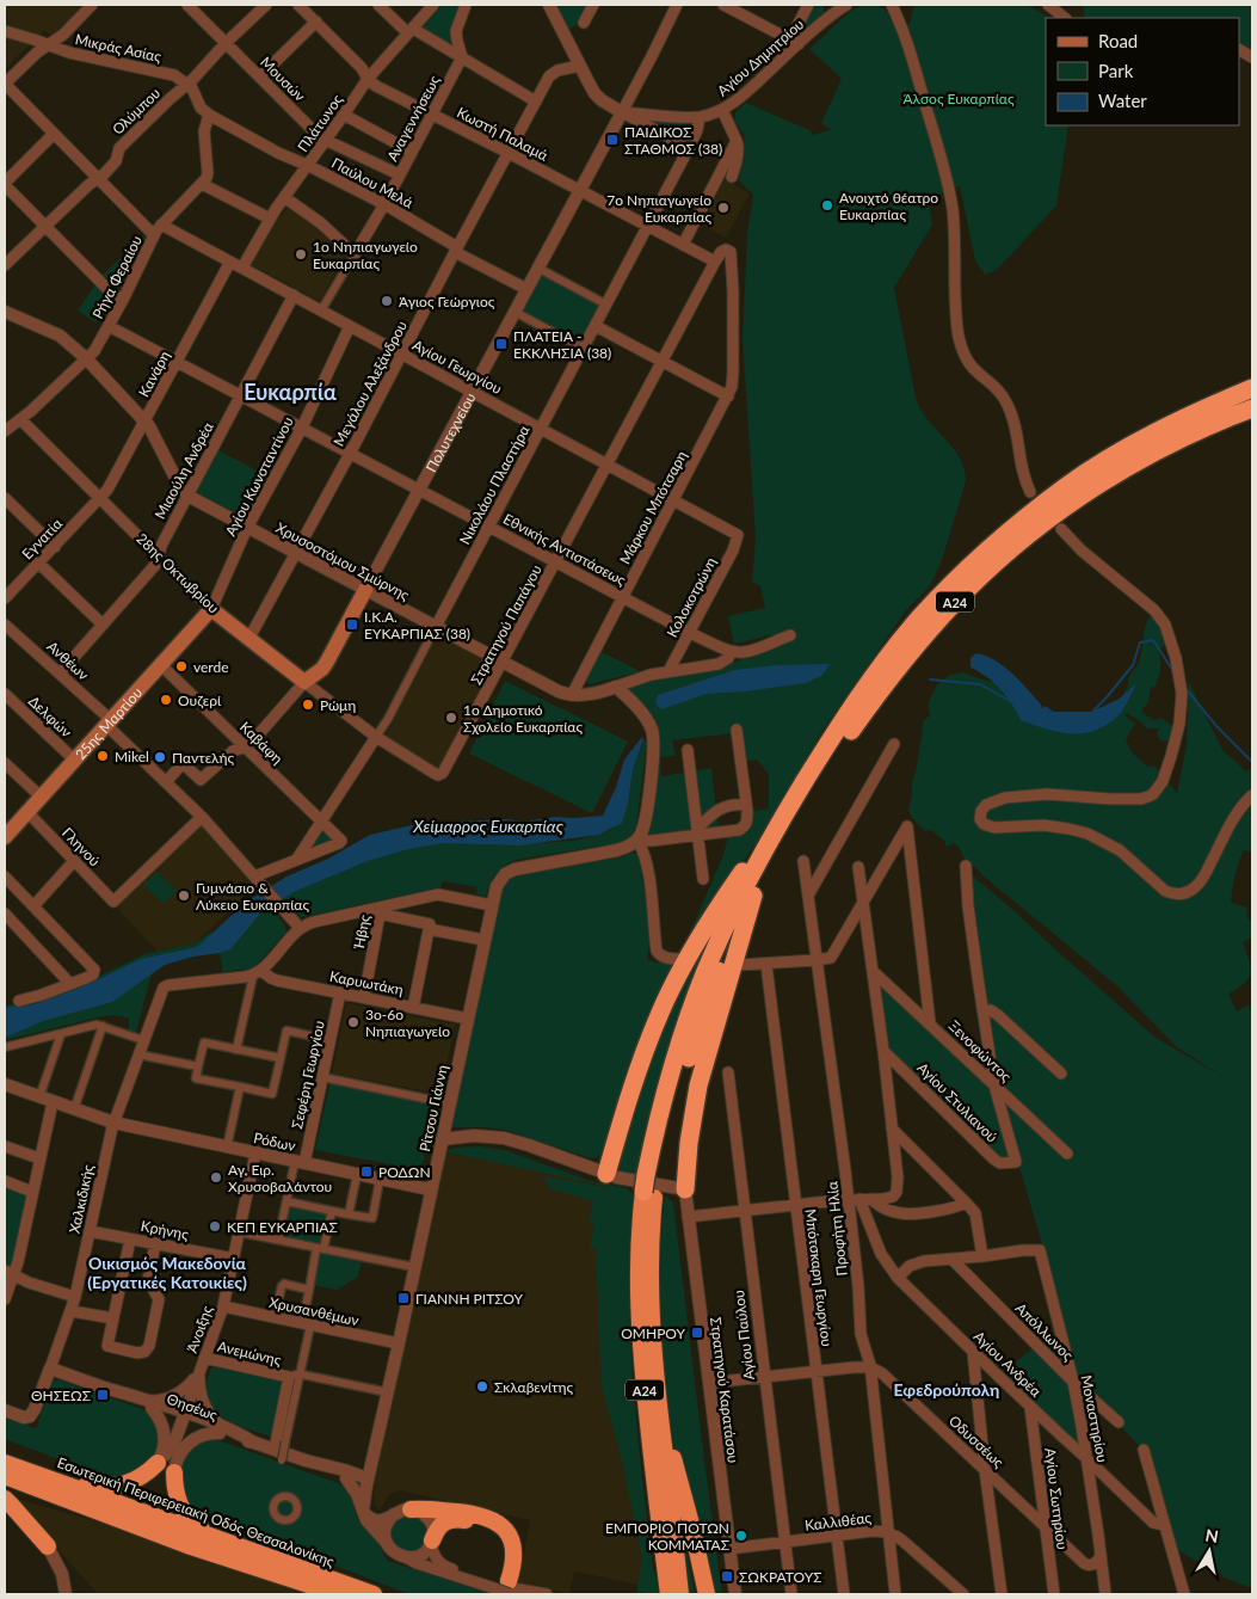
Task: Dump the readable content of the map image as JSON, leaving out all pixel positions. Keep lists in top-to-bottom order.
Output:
{
  "streets": {
    "highway": ["Α24", "Εσωτερική Περιφερειακή Οδός Θεσσαλονίκης"],
    "main road": ["Πολυτεχνείου", "28ης Οκτωβρίου", "25ης Μαρτίου"],
    "street": [
      "Μικράς Ασίας",
      "Αγίου Δημητρίου",
      "Μουσών",
      "Ολύμπου",
      "Αναγεννήσεως",
      "Πλάτωνος",
      "Κωστή Παλαμά",
      "Παύλου Μελά",
      "Ρήγα Φεραίου",
      "Αγίου Γεωργίου",
      "Κανάρη",
      "Μεγάλου Αλεξάνδρου",
      "Μιαούλη Ανδρέα",
      "Αγίου Κωνσταντίνου",
      "Νικολάου Πλαστήρα",
      "Μάρκου Μπότσαρη",
      "Εγνατία",
      "Εθνικής Αντιστάσεως",
      "Χρυσοστόμου Σμύρνης",
      "Κολοκοτρώνη",
      "Στρατηγού Παπάγου",
      "Ανθέων",
      "Δελφών",
      "Καβάφη",
      "Γληνού",
      "Ήβης",
      "Καρυωτάκη",
      "Ξενοφώντος",
      "Σεφέρη Γεωργίου",
      "Αγίου Στυλιανού",
      "Ρίτσου Γιάννη",
      "Ρόδων",
      "Χαλκιδικής",
      "Προφήτη Ηλία",
      "Κρήνης",
      "Μπότσκαρη Γεωργίου",
      "Χρυσανθέμων",
      "Άνοιξης",
      "Απόλλωνος",
      "Αγίου Παύλου",
      "Ανεμώνης",
      "Αγίου Ανδρέα",
      "Στρατηγού Καρατάσου",
      "Θησέως",
      "Μοναστηρίου",
      "Οδυσσέως",
      "Αγίου Σωτηρίου",
      "Καλλιθέας"
    ]
  },
  "crossings": [
    ["Μικράς Ασίας", "Ολύμπου"],
    ["Αγίου Δημητρίου", "Μεγάλου Αλεξάνδρου"],
    ["Αγίου Δημητρίου", "Πολυτεχνείου"],
    ["Αγίου Δημητρίου", "Νικολάου Πλαστήρα"],
    ["Μουσών", "Ολύμπου"],
    ["Μουσών", "Αναγεννήσεως"],
    ["Μουσών", "Πλάτωνος"],
    ["Αναγεννήσεως", "Κωστή Παλαμά"],
    ["Αναγεννήσεως", "Παύλου Μελά"],
    ["Πλάτωνος", "Κωστή Παλαμά"],
    ["Πλάτωνος", "Παύλου Μελά"],
    ["Πλάτωνος", "Αγίου Γεωργίου"],
    ["Κωστή Παλαμά", "Μεγάλου Αλεξάνδρου"],
    ["Κωστή Παλαμά", "Πολυτεχνείου"],
    ["Κωστή Παλαμά", "Νικολάου Πλαστήρα"],
    ["Κωστή Παλαμά", "Στρατηγού Παπάγου"],
    ["Παύλου Μελά", "Μεγάλου Αλεξάνδρου"],
    ["Παύλου Μελά", "Πολυτεχνείου"],
    ["Ρήγα Φεραίου", "Αγίου Γεωργίου"],
    ["Ρήγα Φεραίου", "Εθνικής Αντιστάσεως"],
    ["Ρήγα Φεραίου", "Χρυσοστόμου Σμύρνης"],
    ["Ρήγα Φεραίου", "28ης Οκτωβρίου"],
    ["Αγίου Γεωργίου", "Κανάρη"],
    ["Αγίου Γεωργίου", "Μεγάλου Αλεξάνδρου"],
    ["Αγίου Γεωργίου", "Πολυτεχνείου"],
    ["Αγίου Γεωργίου", "Μιαούλη Ανδρέα"],
    ["Αγίου Γεωργίου", "Αγίου Κωνσταντίνου"],
    ["Αγίου Γεωργίου", "Νικολάου Πλαστήρα"],
    ["Αγίου Γεωργίου", "Μάρκου Μπότσαρη"],
    ["Αγίου Γεωργίου", "Κολοκοτρώνη"],
    ["Αγίου Γεωργίου", "Στρατηγού Παπάγου"],
    ["Κανάρη", "Εγνατία"],
    ["Κανάρη", "Εθνικής Αντιστάσεως"],
    ["Κανάρη", "Χρυσοστόμου Σμύρνης"],
    ["Κανάρη", "28ης Οκτωβρίου"],
    ["Μεγάλου Αλεξάνδρου", "Εθνικής Αντιστάσεως"],
    ["Μεγάλου Αλεξάνδρου", "Χρυσοστόμου Σμύρνης"],
    ["Μεγάλου Αλεξάνδρου", "28ης Οκτωβρίου"],
    ["Πολυτεχνείου", "Εθνικής Αντιστάσεως"],
    ["Πολυτεχνείου", "Χρυσοστόμου Σμύρνης"],
    ["Πολυτεχνείου", "28ης Οκτωβρίου"],
    ["Πολυτεχνείου", "Ανθέων"],
    ["Πολυτεχνείου", "Καβάφη"],
    ["Μιαούλη Ανδρέα", "Εθνικής Αντιστάσεως"],
    ["Μιαούλη Ανδρέα", "Χρυσοστόμου Σμύρνης"],
    ["Μιαούλη Ανδρέα", "28ης Οκτωβρίου"],
    ["Μιαούλη Ανδρέα", "Ανθέων"],
    ["Αγίου Κωνσταντίνου", "Εθνικής Αντιστάσεως"],
    ["Αγίου Κωνσταντίνου", "Χρυσοστόμου Σμύρνης"],
    ["Αγίου Κωνσταντίνου", "28ης Οκτωβρίου"],
    ["Αγίου Κωνσταντίνου", "25ης Μαρτίου"],
    ["Νικολάου Πλαστήρα", "Εθνικής Αντιστάσεως"],
    ["Νικολάου Πλαστήρα", "Χρυσοστόμου Σμύρνης"],
    ["Νικολάου Πλαστήρα", "28ης Οκτωβρίου"],
    ["Νικολάου Πλαστήρα", "Στρατηγού Παπάγου"],
    ["Νικολάου Πλαστήρα", "Καβάφη"],
    ["Μάρκου Μπότσαρη", "Εθνικής Αντιστάσεως"],
    ["Μάρκου Μπότσαρη", "Χρυσοστόμου Σμύρνης"],
    ["Εγνατία", "28ης Οκτωβρίου"],
    ["Εθνικής Αντιστάσεως", "Κολοκοτρώνη"],
    ["Εθνικής Αντιστάσεως", "Στρατηγού Παπάγου"],
    ["Χρυσοστόμου Σμύρνης", "Στρατηγού Παπάγου"],
    ["28ης Οκτωβρίου", "Στρατηγού Παπάγου"],
    ["28ης Οκτωβρίου", "25ης Μαρτίου"],
    ["Ανθέων", "25ης Μαρτίου"],
    ["Ανθέων", "Γληνού"],
    ["Δελφών", "25ης Μαρτίου"],
    ["25ης Μαρτίου", "Καβάφη"],
    ["25ης Μαρτίου", "Γληνού"],
    ["Ήβης", "Καρυωτάκη"],
    ["Καρυωτάκη", "Σεφέρη Γεωργίου"],
    ["Καρυωτάκη", "Ρίτσου Γιάννη"],
    ["Καρυωτάκη", "Χαλκιδικής"],
    ["Ξενοφώντος", "Αγίου Στυλιανού"],
    ["Σεφέρη Γεωργίου", "Ρόδων"],
    ["Ρίτσου Γιάννη", "Ρόδων"],
    ["Ρίτσου Γιάννη", "Χρυσανθέμων"],
    ["Ρίτσου Γιάννη", "Θησέως"],
    ["Ρόδων", "Χαλκιδικής"],
    ["Ρόδων", "Άνοιξης"],
    ["Χαλκιδικής", "Κρήνης"],
    ["Χαλκιδικής", "Θησέως"],
    ["Προφήτη Ηλία", "Αγίου Ανδρέα"],
    ["Προφήτη Ηλία", "Οδυσσέως"],
    ["Προφήτη Ηλία", "Καλλιθέας"],
    ["Κρήνης", "Άνοιξης"],
    ["Μπότσκαρη Γεωργίου", "Καλλιθέας"],
    ["Χρυσανθέμων", "Άνοιξης"],
    ["Άνοιξης", "Ανεμώνης"],
    ["Άνοιξης", "Θησέως"],
    ["Απόλλωνος", "Μοναστηρίου"],
    ["Αγίου Παύλου", "Καλλιθέας"],
    ["Αγίου Ανδρέα", "Μοναστηρίου"],
    ["Αγίου Ανδρέα", "Αγίου Σωτηρίου"],
    ["Στρατηγού Καρατάσου", "Καλλιθέας"],
    ["Μοναστηρίου", "Οδυσσέως"],
    ["Οδυσσέως", "Αγίου Σωτηρίου"]
  ],
  "districts": ["Ευκαρπία", "Οικισμός Μακεδονία (Εργατικές Κατοικίες)", "Εφεδρούπολη"],
  "water": ["Χείμαρρος Ευκαρπίας"],
  "parks": ["Άλσος Ευκαρπίας"],
  "places": {
    "transit": [
      "ΠΑΙΔΙΚΟΣ ΣΤΑΘΜΟΣ (38)",
      "ΠΛΑΤΕΙΑ - ΕΚΚΛΗΣΙΑ (38)",
      "Ι.Κ.Α. ΕΥΚΑΡΠΙΑΣ (38)",
      "ΡΟΔΩΝ",
      "ΓΙΑΝΝΗ ΡΙΤΣΟΥ",
      "ΟΜΗΡΟΥ",
      "ΘΗΣΕΩΣ",
      "ΣΩΚΡΑΤΟΥΣ"
    ],
    "other": [
      "Ανοιχτό θέατρο Ευκαρπίας",
      "7ο Νηπιαγωγείο Ευκαρπίας",
      "1ο Νηπιαγωγείο Ευκαρπίας",
      "Άγιος Γεώργιος",
      "verde",
      "Ουζερί",
      "Ρώμη",
      "1ο Δημοτικό Σχολείο Ευκαρπίας",
      "Mikel",
      "Παντελής",
      "Γυμνάσιο & Λύκειο Ευκαρπίας",
      "3ο-6ο Νηπιαγωγείο",
      "Αγ. Ειρ. Χρυσοβαλάντου",
      "ΚΕΠ ΕΥΚΑΡΠΙΑΣ",
      "Σκλαβενίτης",
      "ΕΜΠΟΡΙΟ ΠΟΤΩΝ ΚΟΜΜΑΤΑΣ"
    ]
  },
  "legend": ["Road", "Park", "Water"],
  "north": "top"
}
